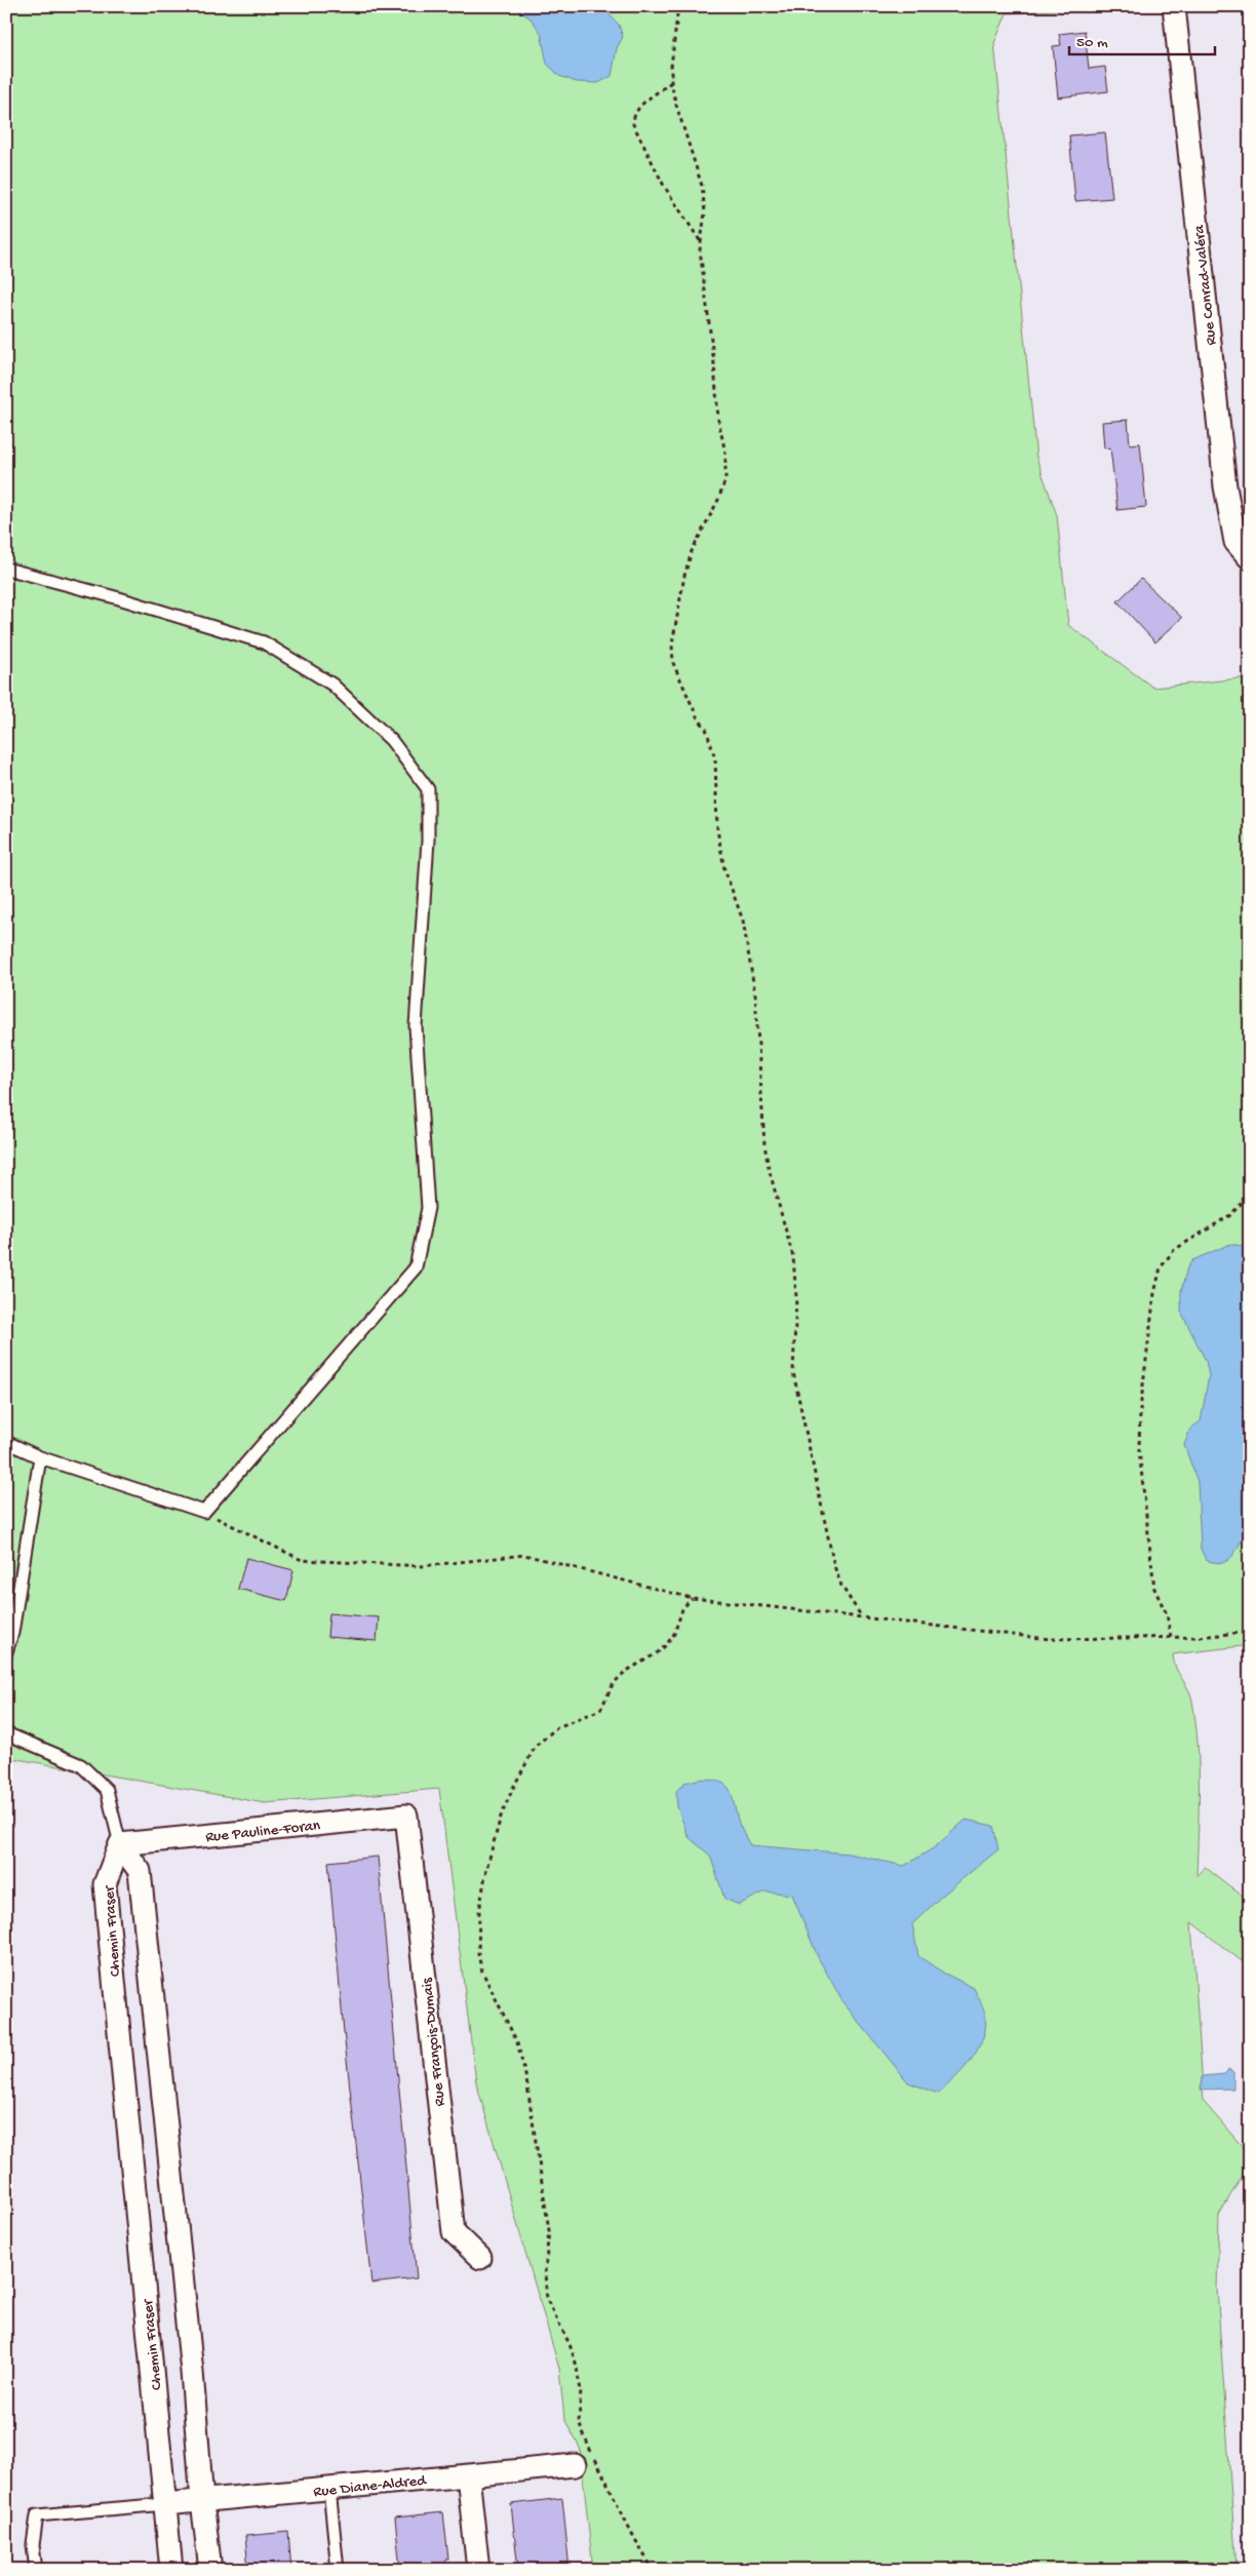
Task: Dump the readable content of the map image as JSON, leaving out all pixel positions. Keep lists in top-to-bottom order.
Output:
{
  "streets": {
    "street": [
      "Rue Conrad-Valéra",
      "Rue Pauline-Foran",
      "Chemin Fraser",
      "Rue François-Dumais",
      "Rue Diane-Aldred"
    ]
  },
  "crossings": [
    ["Rue Pauline-Foran", "Chemin Fraser"],
    ["Rue Pauline-Foran", "Rue François-Dumais"],
    ["Chemin Fraser", "Rue Diane-Aldred"]
  ],
  "scale_bar": "50 m"
}
